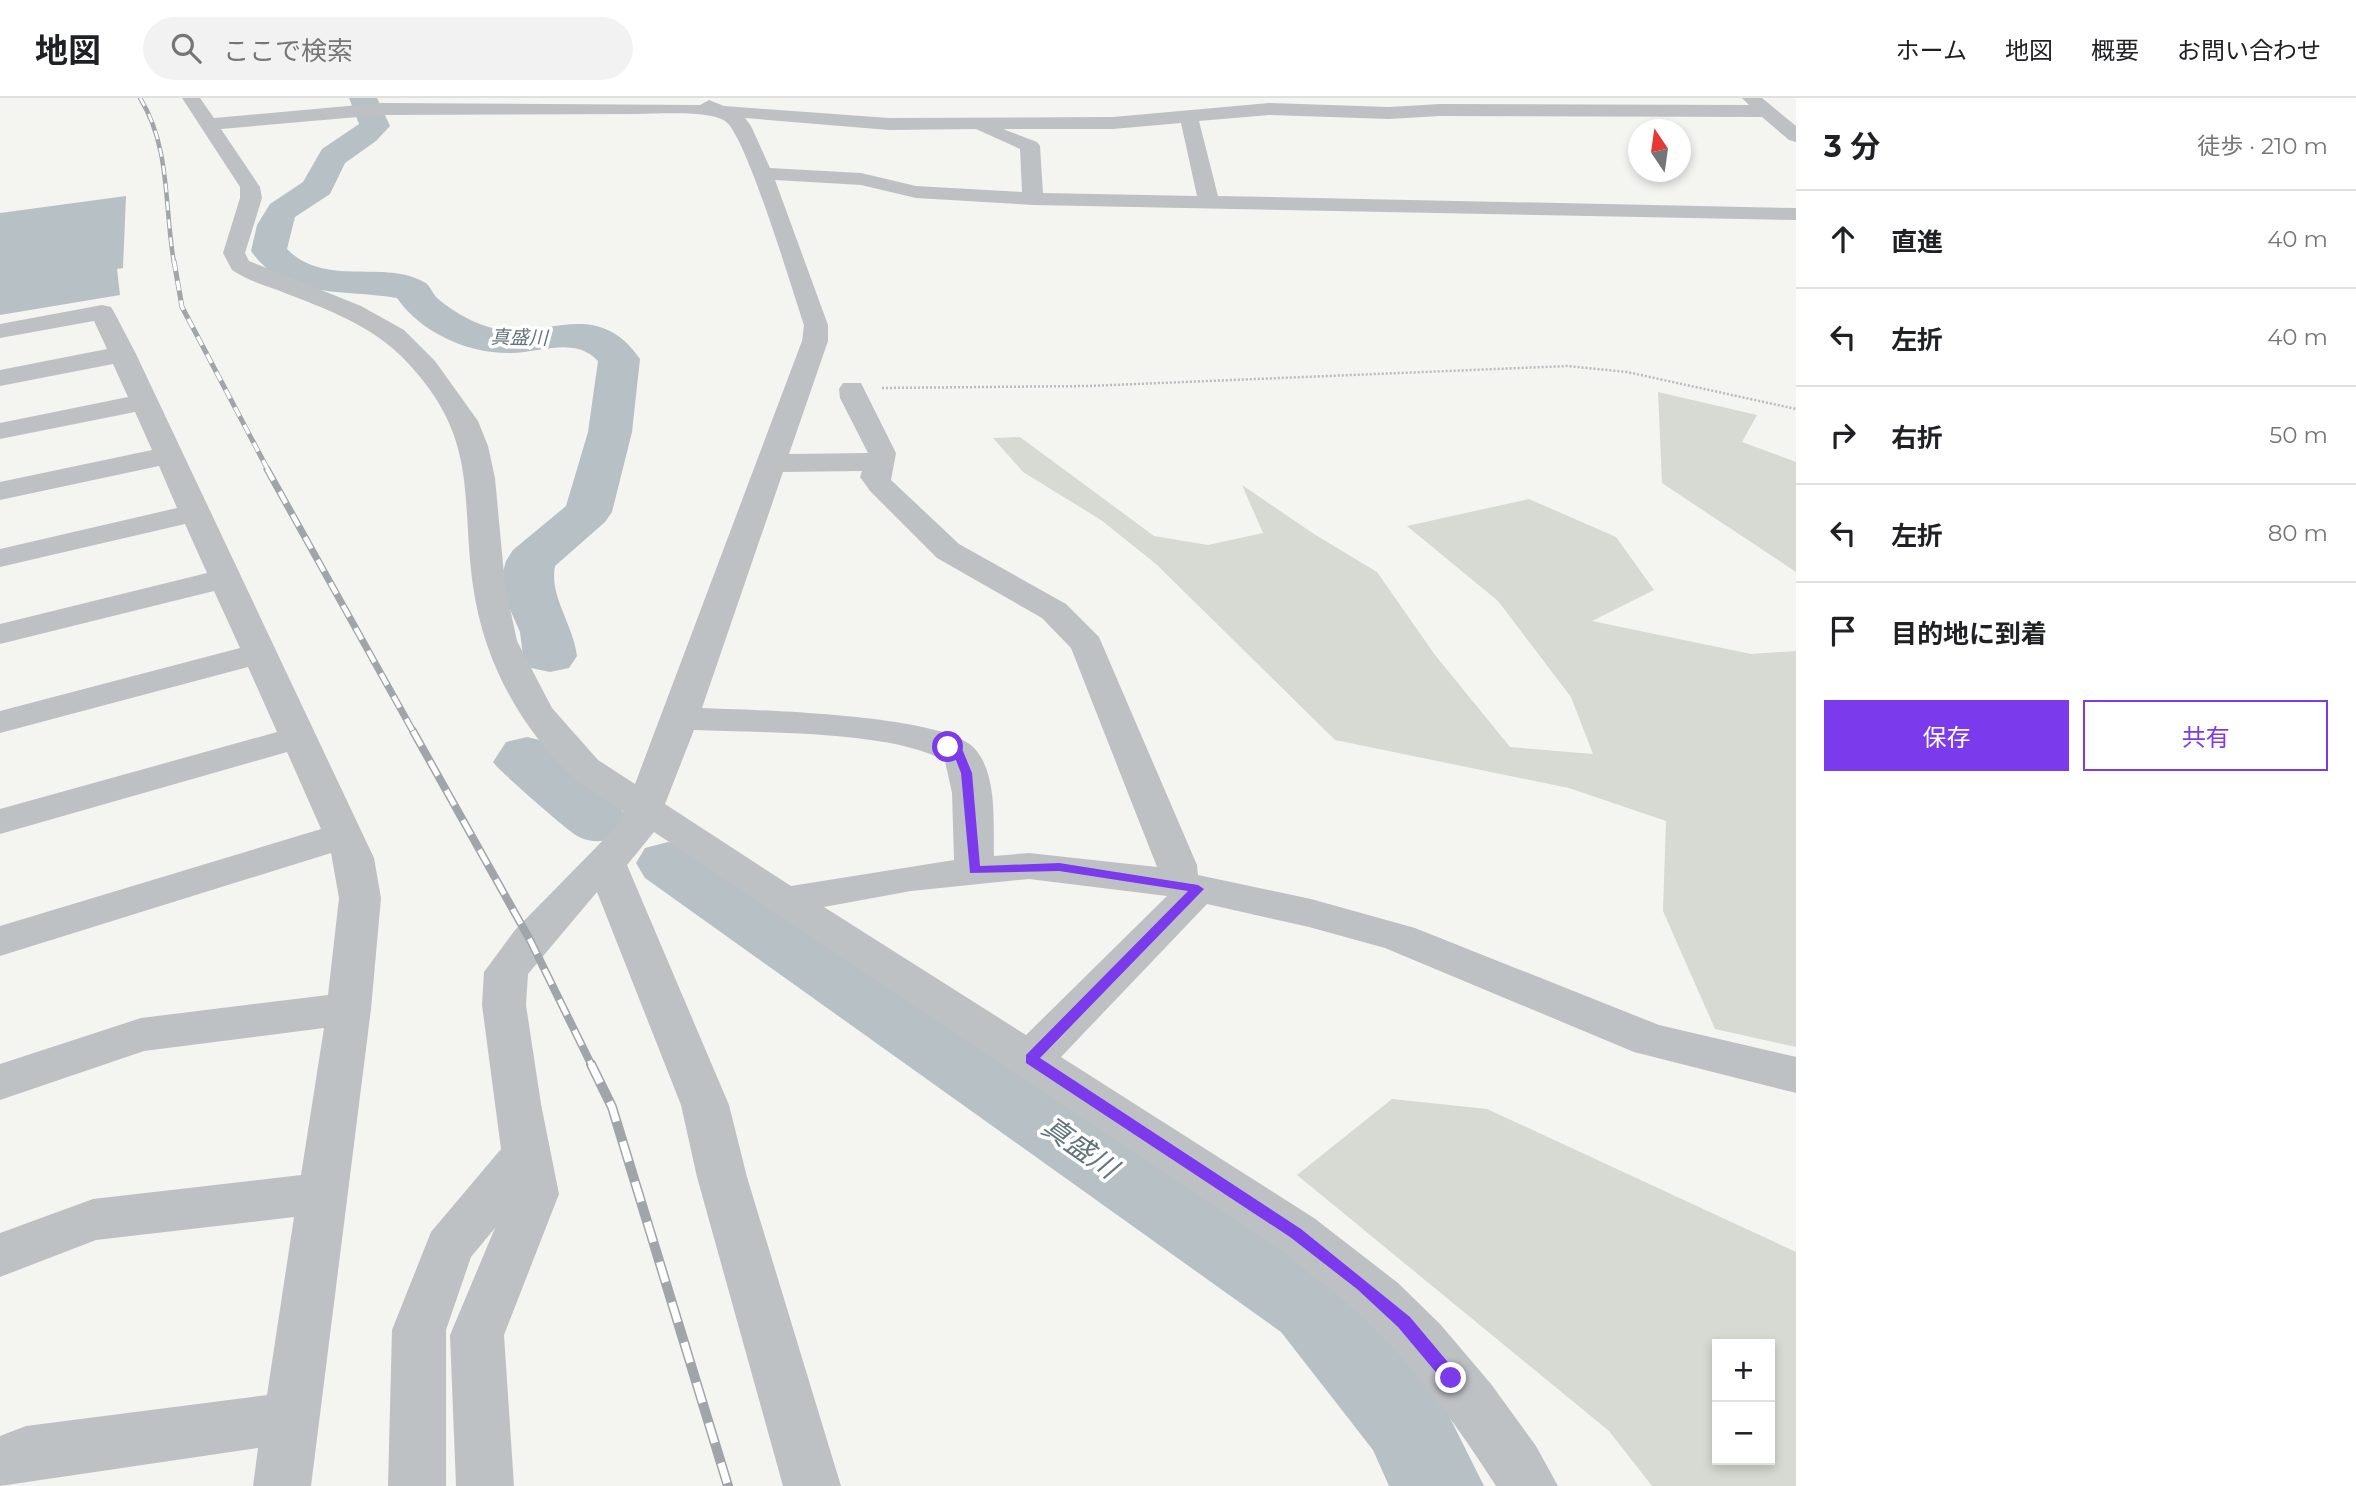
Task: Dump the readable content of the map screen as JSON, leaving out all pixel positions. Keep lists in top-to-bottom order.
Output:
{
  "water": ["真盛川"],
  "north": "top",
  "page": {
    "header": "地図",
    "search": "ここで検索",
    "nav": [
      "ホーム",
      "地図",
      "概要",
      "お問い合わせ"
    ],
    "heading": ["3 分", "徒歩 · 210 m"],
    "list": [
      ["直進", "40 m"],
      ["左折", "40 m"],
      ["右折", "50 m"],
      ["左折", "80 m"],
      "目的地に到着"
    ],
    "buttons": ["保存", "共有"],
    "map_buttons": ["+", "−"]
  }
}
